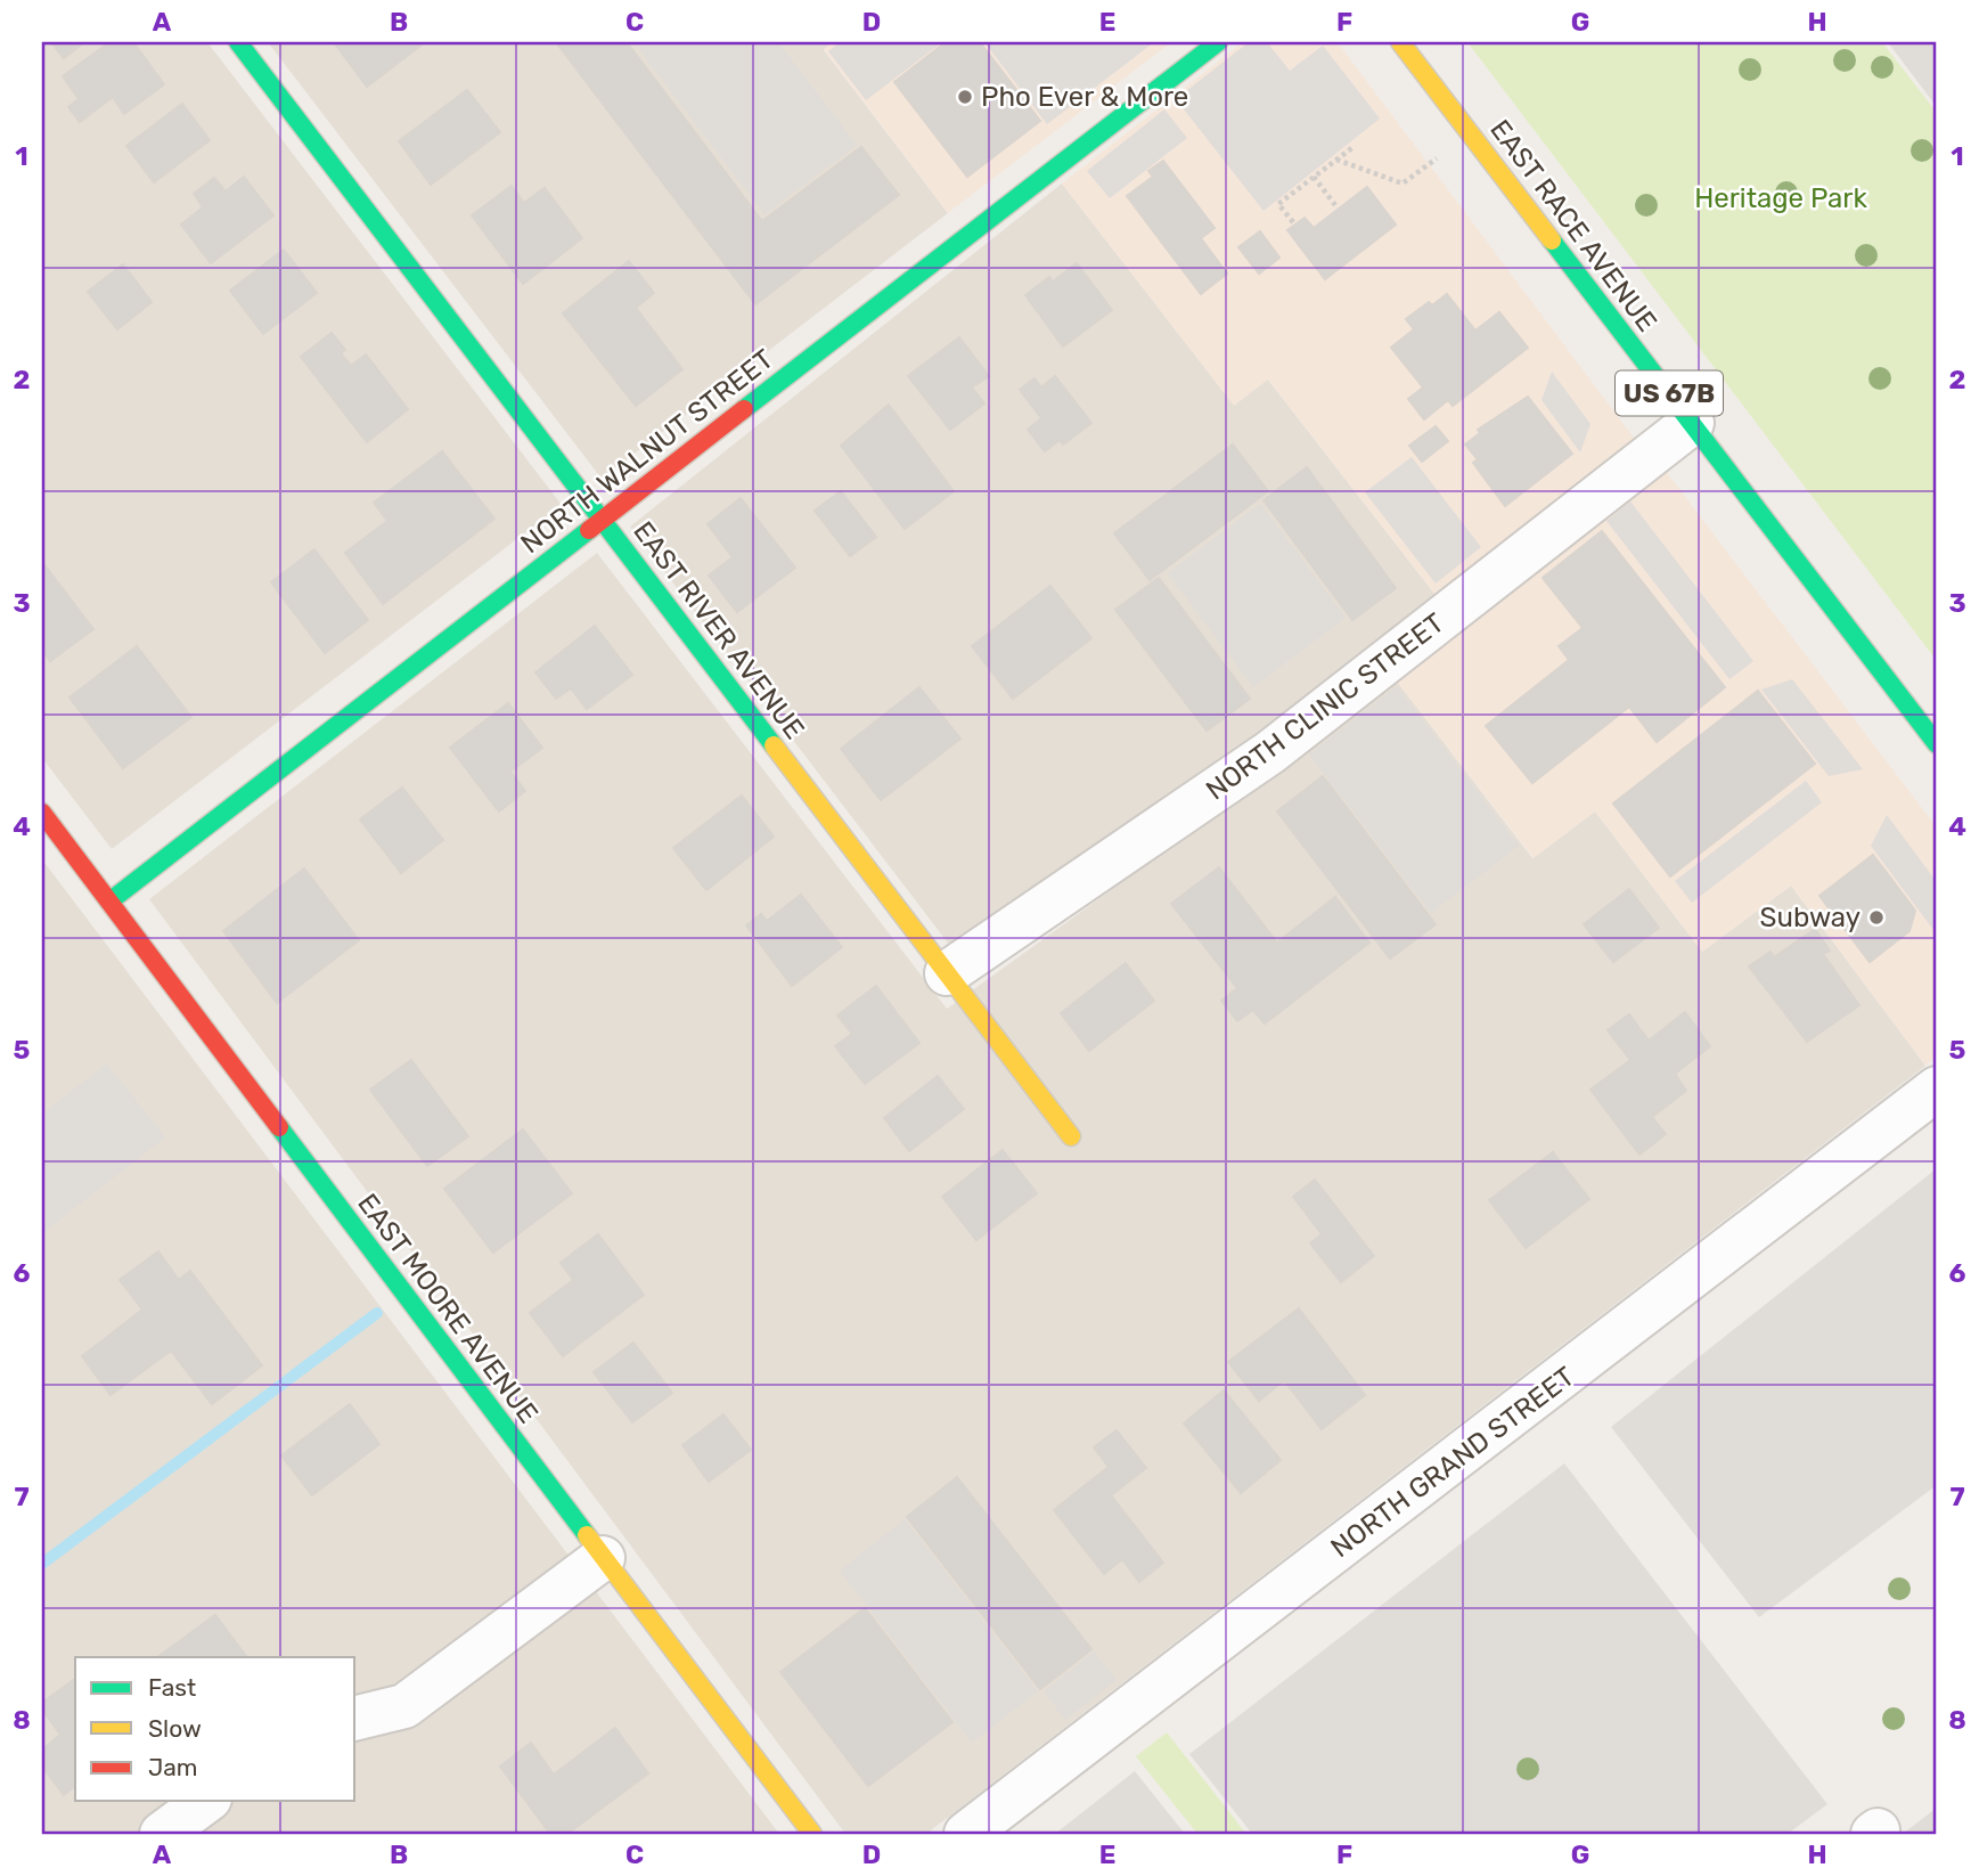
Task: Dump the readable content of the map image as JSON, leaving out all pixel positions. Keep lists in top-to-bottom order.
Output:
{
  "streets": {
    "street": [
      "EAST RACE AVENUE",
      "US 67B",
      "NORTH WALNUT STREET",
      "EAST RIVER AVENUE",
      "NORTH CLINIC STREET",
      "EAST MOORE AVENUE",
      "NORTH GRAND STREET"
    ]
  },
  "crossings": [
    ["EAST RACE AVENUE", "NORTH CLINIC STREET"],
    ["NORTH WALNUT STREET", "EAST RIVER AVENUE"],
    ["NORTH WALNUT STREET", "EAST MOORE AVENUE"],
    ["EAST RIVER AVENUE", "NORTH CLINIC STREET"]
  ],
  "parks": ["Heritage Park"],
  "places": ["Pho Ever & More", "Subway"],
  "legend": ["Fast", "Slow", "Jam"],
  "grid": {
    "columns": [
      "A",
      "B",
      "C",
      "D",
      "E",
      "F",
      "G",
      "H"
    ],
    "rows": [
      "1",
      "2",
      "3",
      "4",
      "5",
      "6",
      "7",
      "8"
    ]
  }
}
